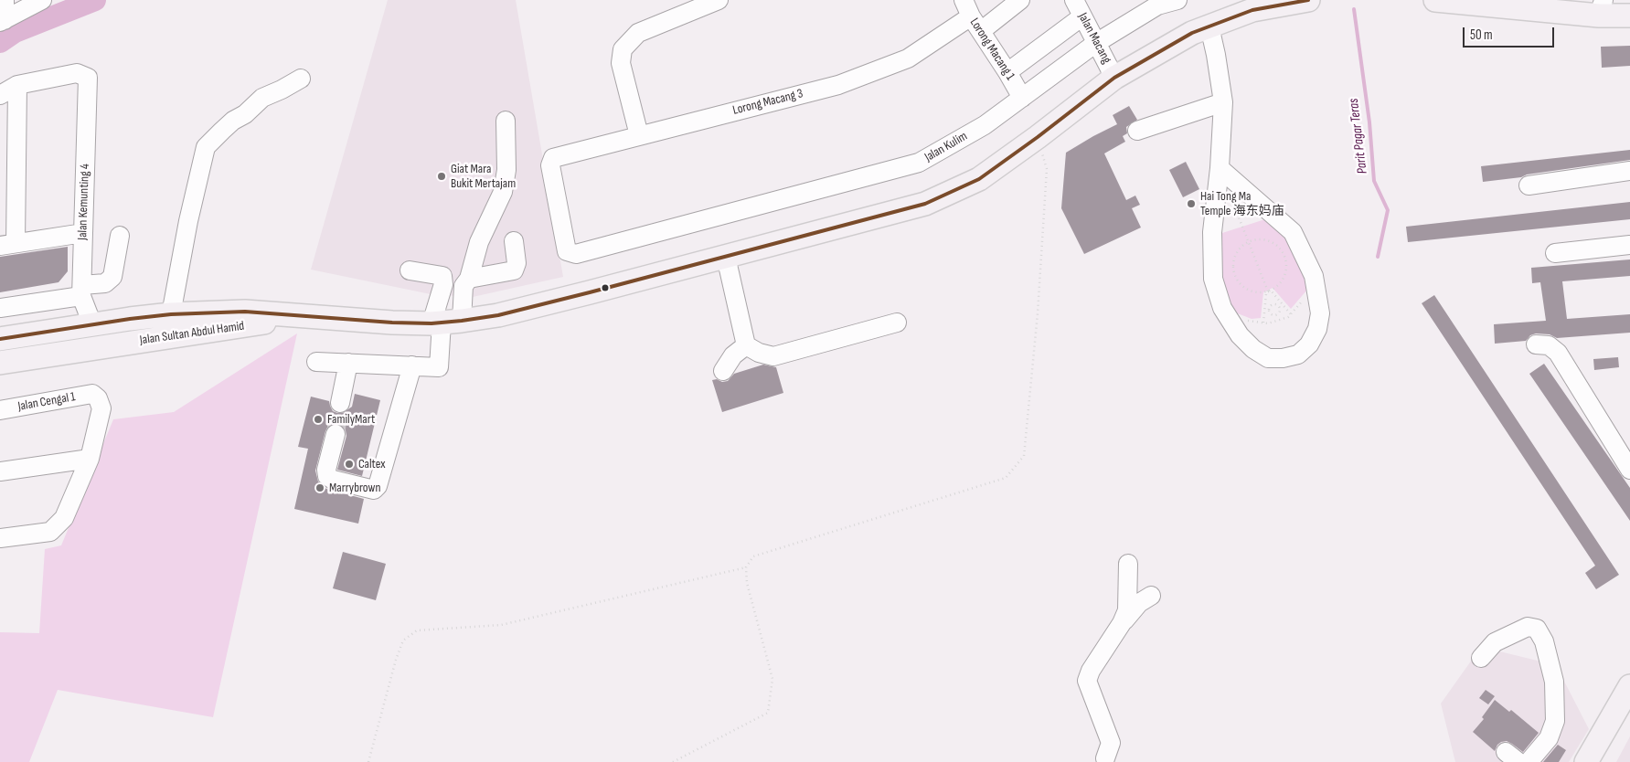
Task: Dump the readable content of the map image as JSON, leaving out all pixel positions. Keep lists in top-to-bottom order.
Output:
{
  "streets": {
    "main road": ["Jalan Sultan Abdul Hamid"],
    "street": [
      "Jalan Macang",
      "Lorong Macang 1",
      "Lorong Macang 3",
      "Jalan Kulim",
      "Jalan Kemunting 4",
      "Jalan Cengal 1"
    ]
  },
  "crossings": [
    ["Jalan Macang", "Jalan Kulim"],
    ["Lorong Macang 1", "Lorong Macang 3"],
    ["Lorong Macang 1", "Jalan Kulim"],
    ["Lorong Macang 3", "Jalan Kulim"],
    ["Jalan Kemunting 4", "Jalan Sultan Abdul Hamid"]
  ],
  "water": ["Parit Pagar Teras"],
  "places": [
    "Giat Mara Bukit Mertajam",
    "Hai Tong Ma Temple 海东妈庙",
    "FamilyMart",
    "Caltex",
    "Marrybrown"
  ],
  "scale_bar": "50 m"
}
